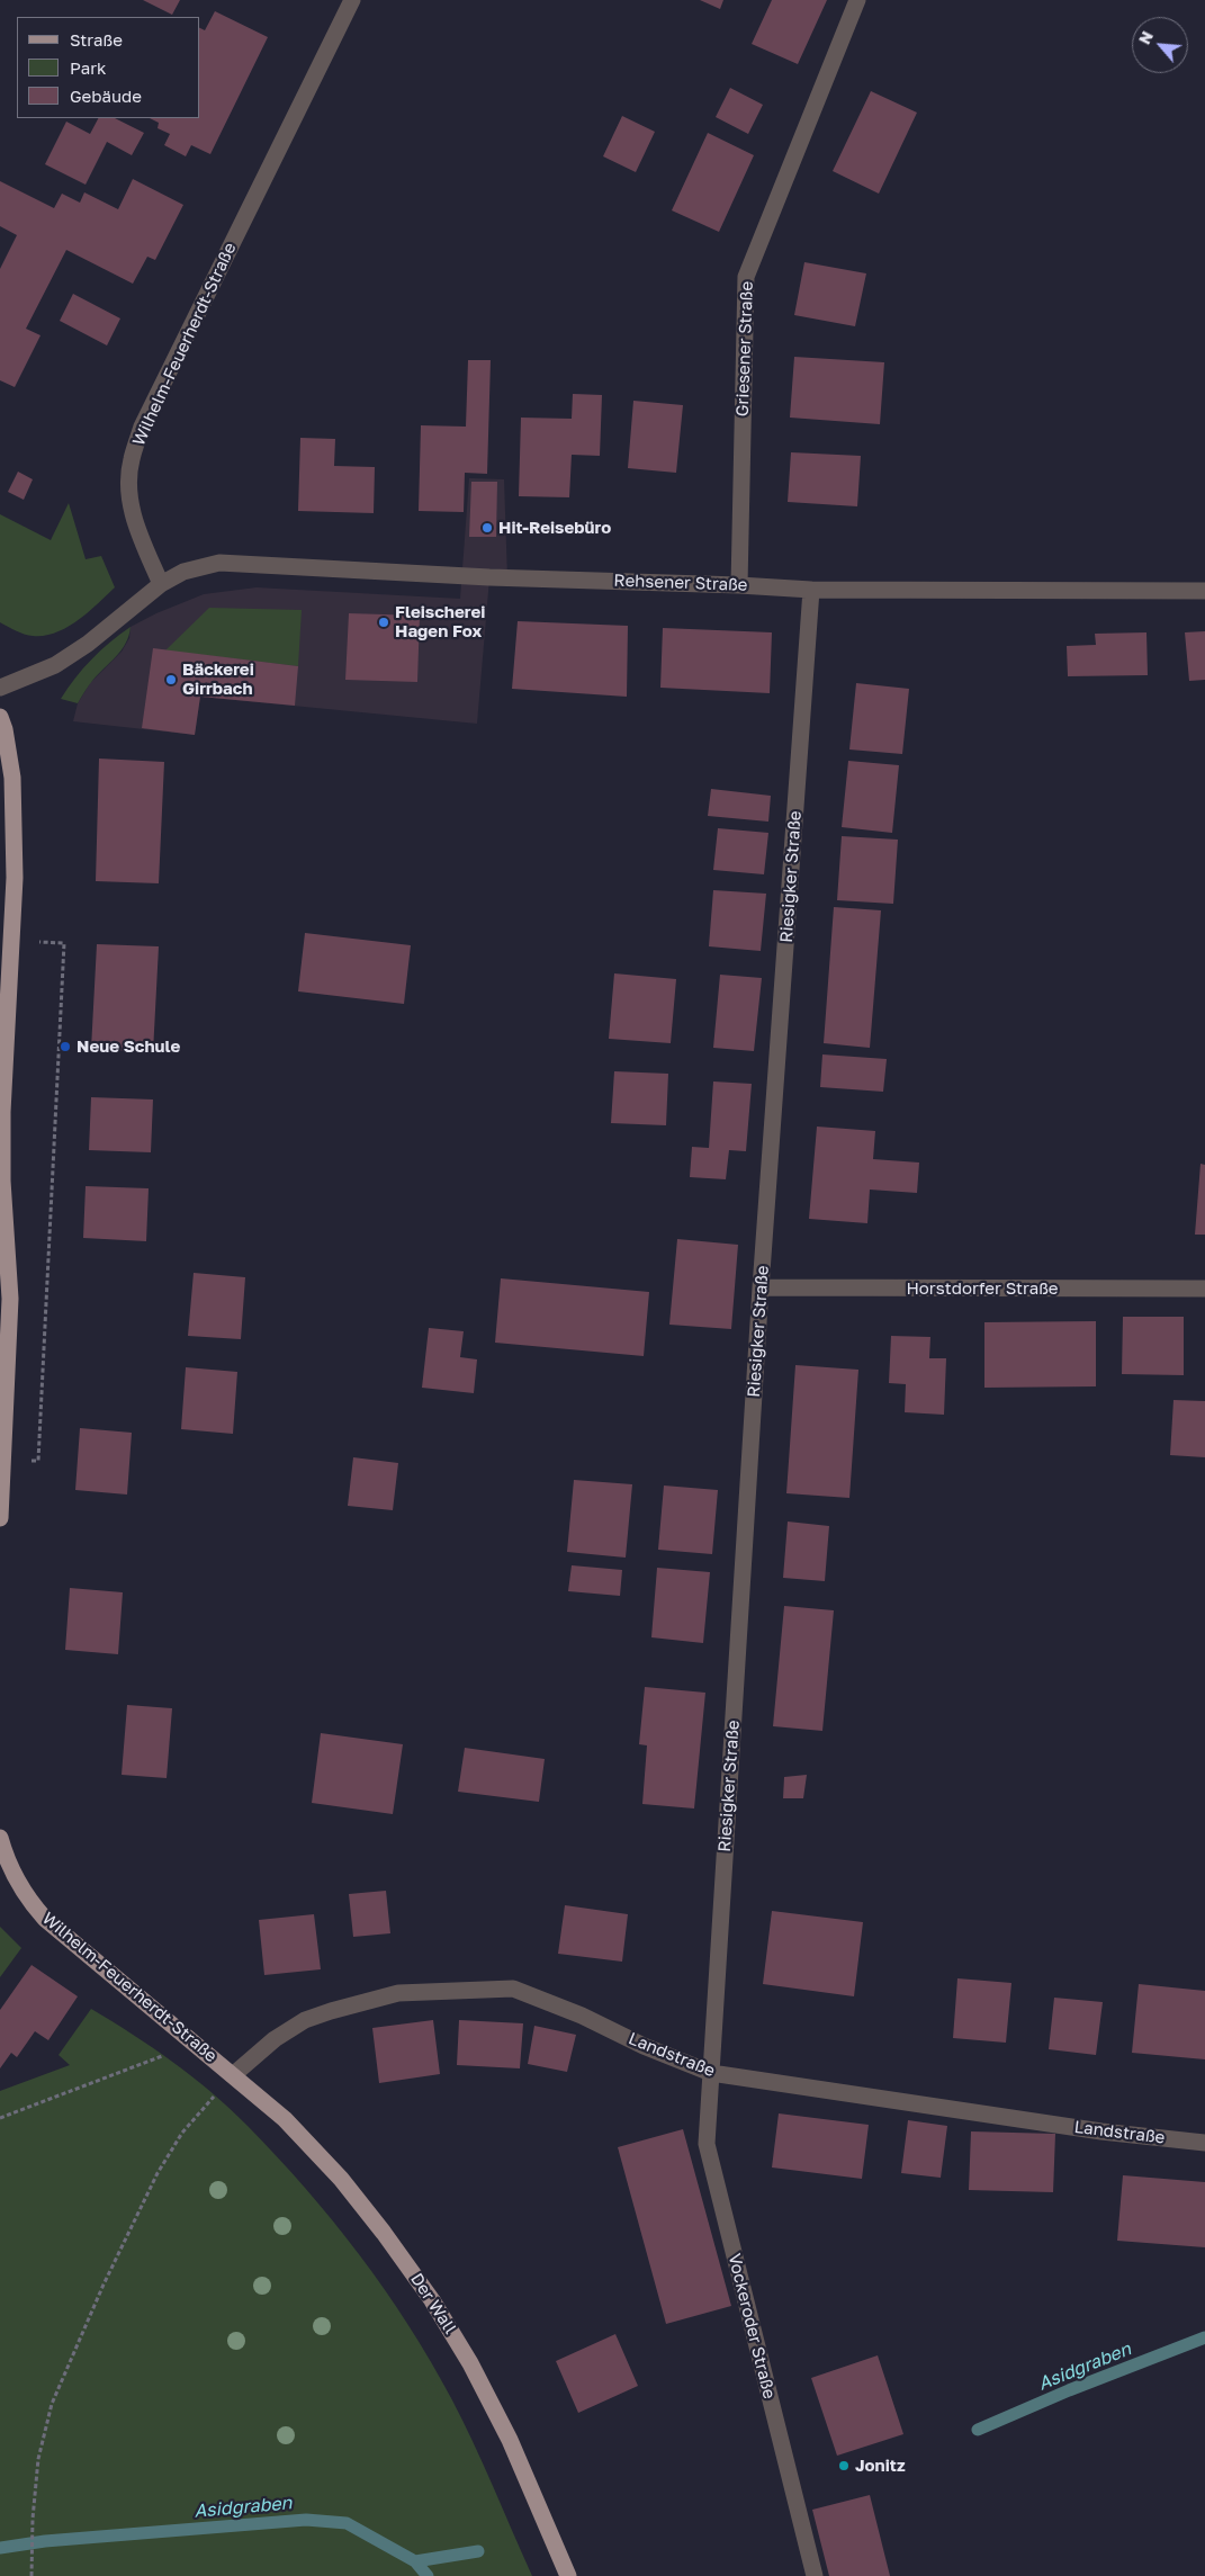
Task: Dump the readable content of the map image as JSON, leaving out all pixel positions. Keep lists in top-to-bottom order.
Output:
{
  "streets": {
    "main road": ["Wilhelm-Feuerherdt-Straße", "Der Wall"],
    "street": [
      "Griesener Straße",
      "Rehsener Straße",
      "Riesigker Straße",
      "Horstdorfer Straße",
      "Landstraße",
      "Vockeroder Straße"
    ]
  },
  "crossings": [
    ["Wilhelm-Feuerherdt-Straße", "Rehsener Straße"],
    ["Wilhelm-Feuerherdt-Straße", "Landstraße"],
    ["Wilhelm-Feuerherdt-Straße", "Der Wall"],
    ["Griesener Straße", "Rehsener Straße"],
    ["Rehsener Straße", "Riesigker Straße"],
    ["Riesigker Straße", "Horstdorfer Straße"],
    ["Riesigker Straße", "Landstraße"],
    ["Riesigker Straße", "Vockeroder Straße"],
    ["Landstraße", "Der Wall"],
    ["Landstraße", "Vockeroder Straße"]
  ],
  "water": ["Asidgraben"],
  "places": [
    "Hit-Reisebüro",
    "Fleischerei Hagen Fox",
    "Bäckerei Girrbach",
    "Neue Schule",
    "Jonitz"
  ],
  "legend": ["Straße", "Park", "Gebäude"],
  "north": "top left"
}
